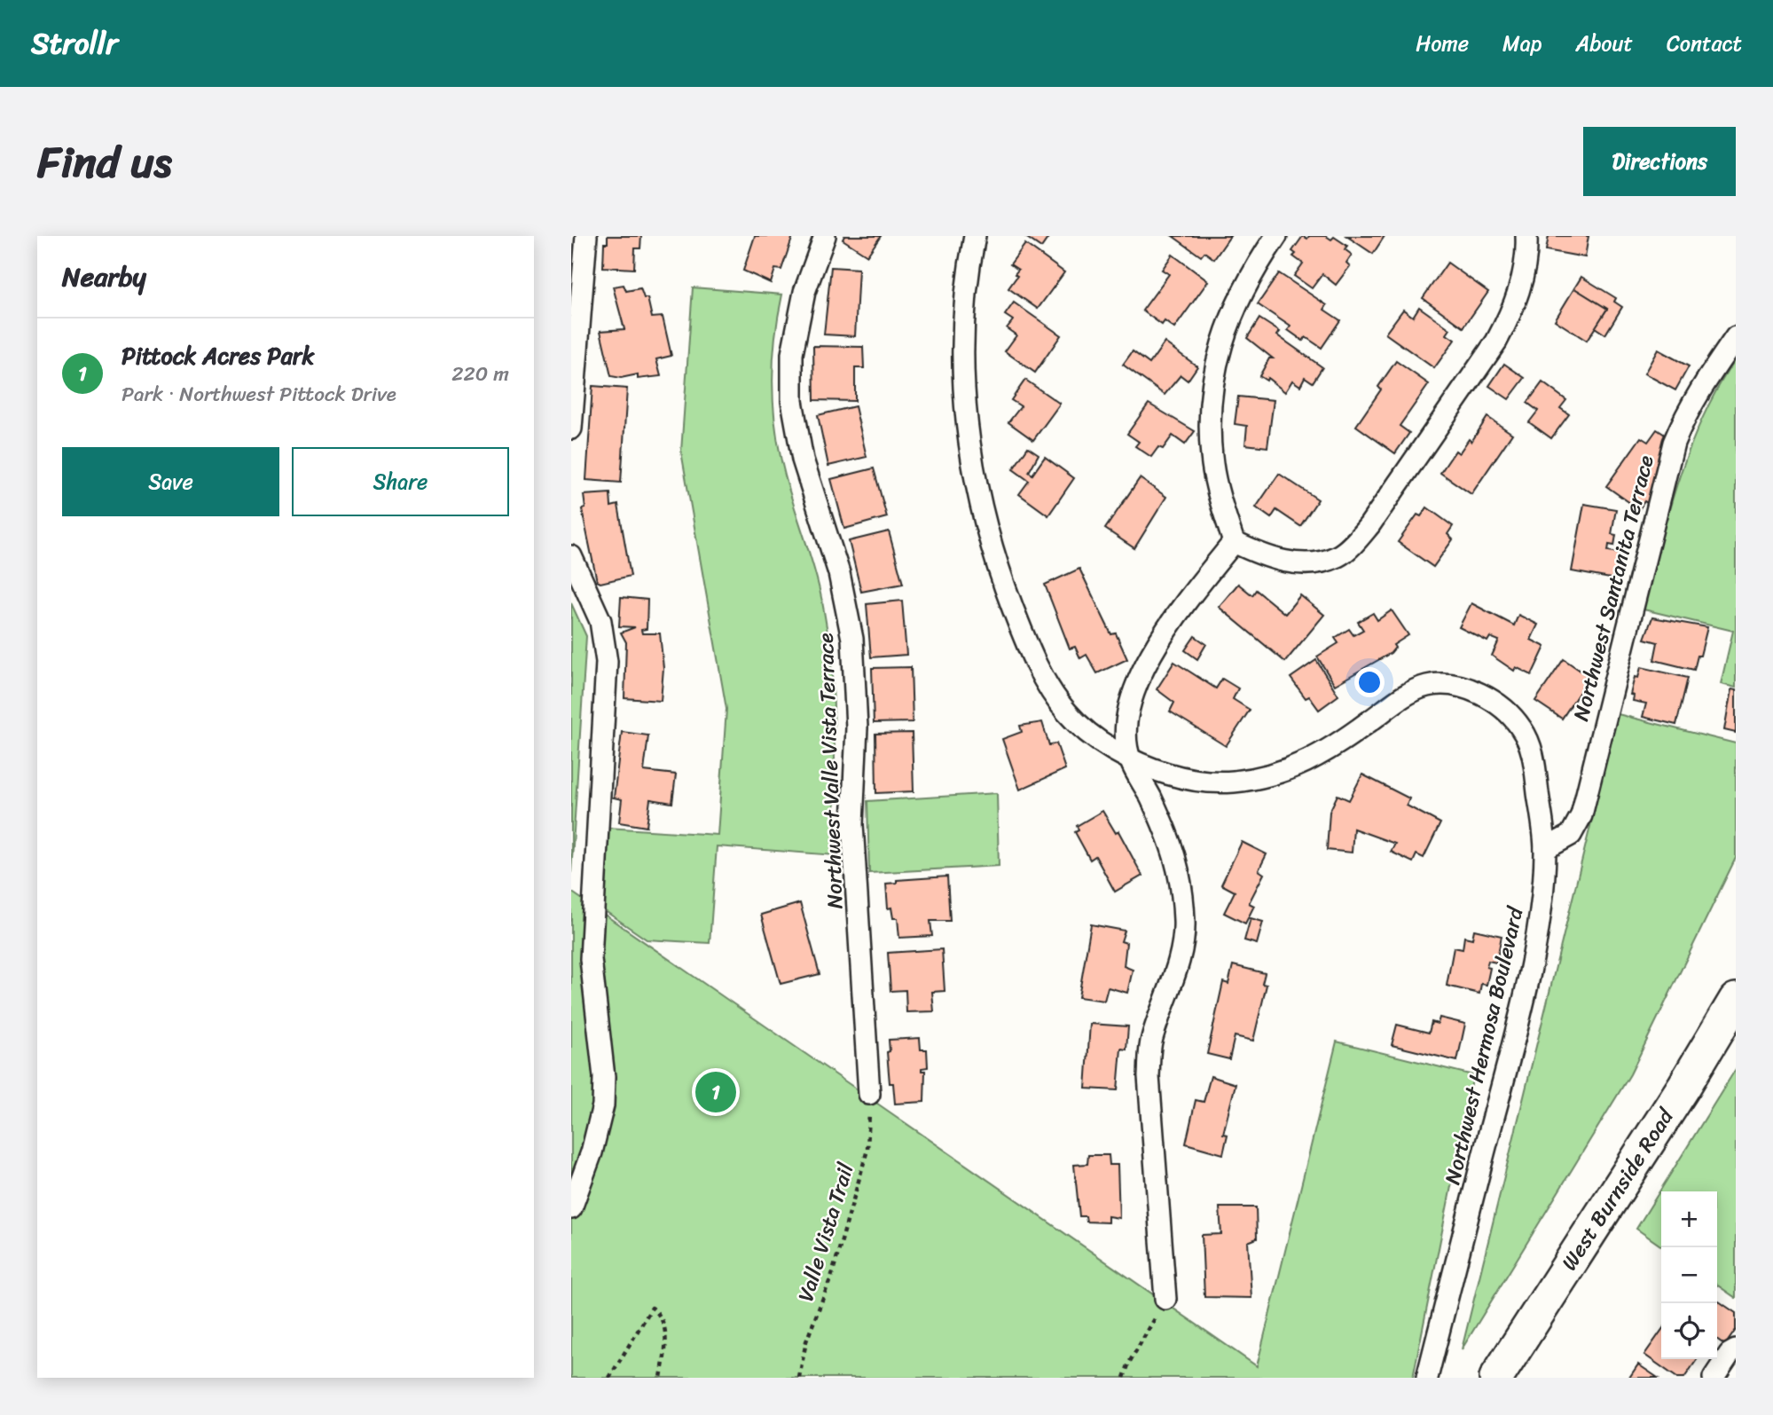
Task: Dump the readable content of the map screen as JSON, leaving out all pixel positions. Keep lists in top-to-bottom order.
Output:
{
  "streets": {
    "main road": ["West Burnside Road"],
    "street": ["Northwest Santanita Terrace", "Northwest Valle Vista Terrace", "Northwest Hermosa Boulevard"],
    "path": ["Valle Vista Trail"]
  },
  "crossings": [
    ["Northwest Santanita Terrace", "Northwest Hermosa Boulevard"],
    ["Northwest Valle Vista Terrace", "Valle Vista Trail"]
  ],
  "page": {
    "header": "Strollr",
    "nav": [
      "Home",
      "Map",
      "About",
      "Contact"
    ],
    "title": "Find us",
    "buttons": [
      "Directions",
      ["Save", "Share"]
    ],
    "heading": "Nearby",
    "list": [
      {
        "mark": "1",
        "name": "Pittock Acres Park",
        "note": "Park · Northwest Pittock Drive",
        "value": "220 m"
      }
    ],
    "pins": "1",
    "map_buttons": ["+", "−"]
  }
}
